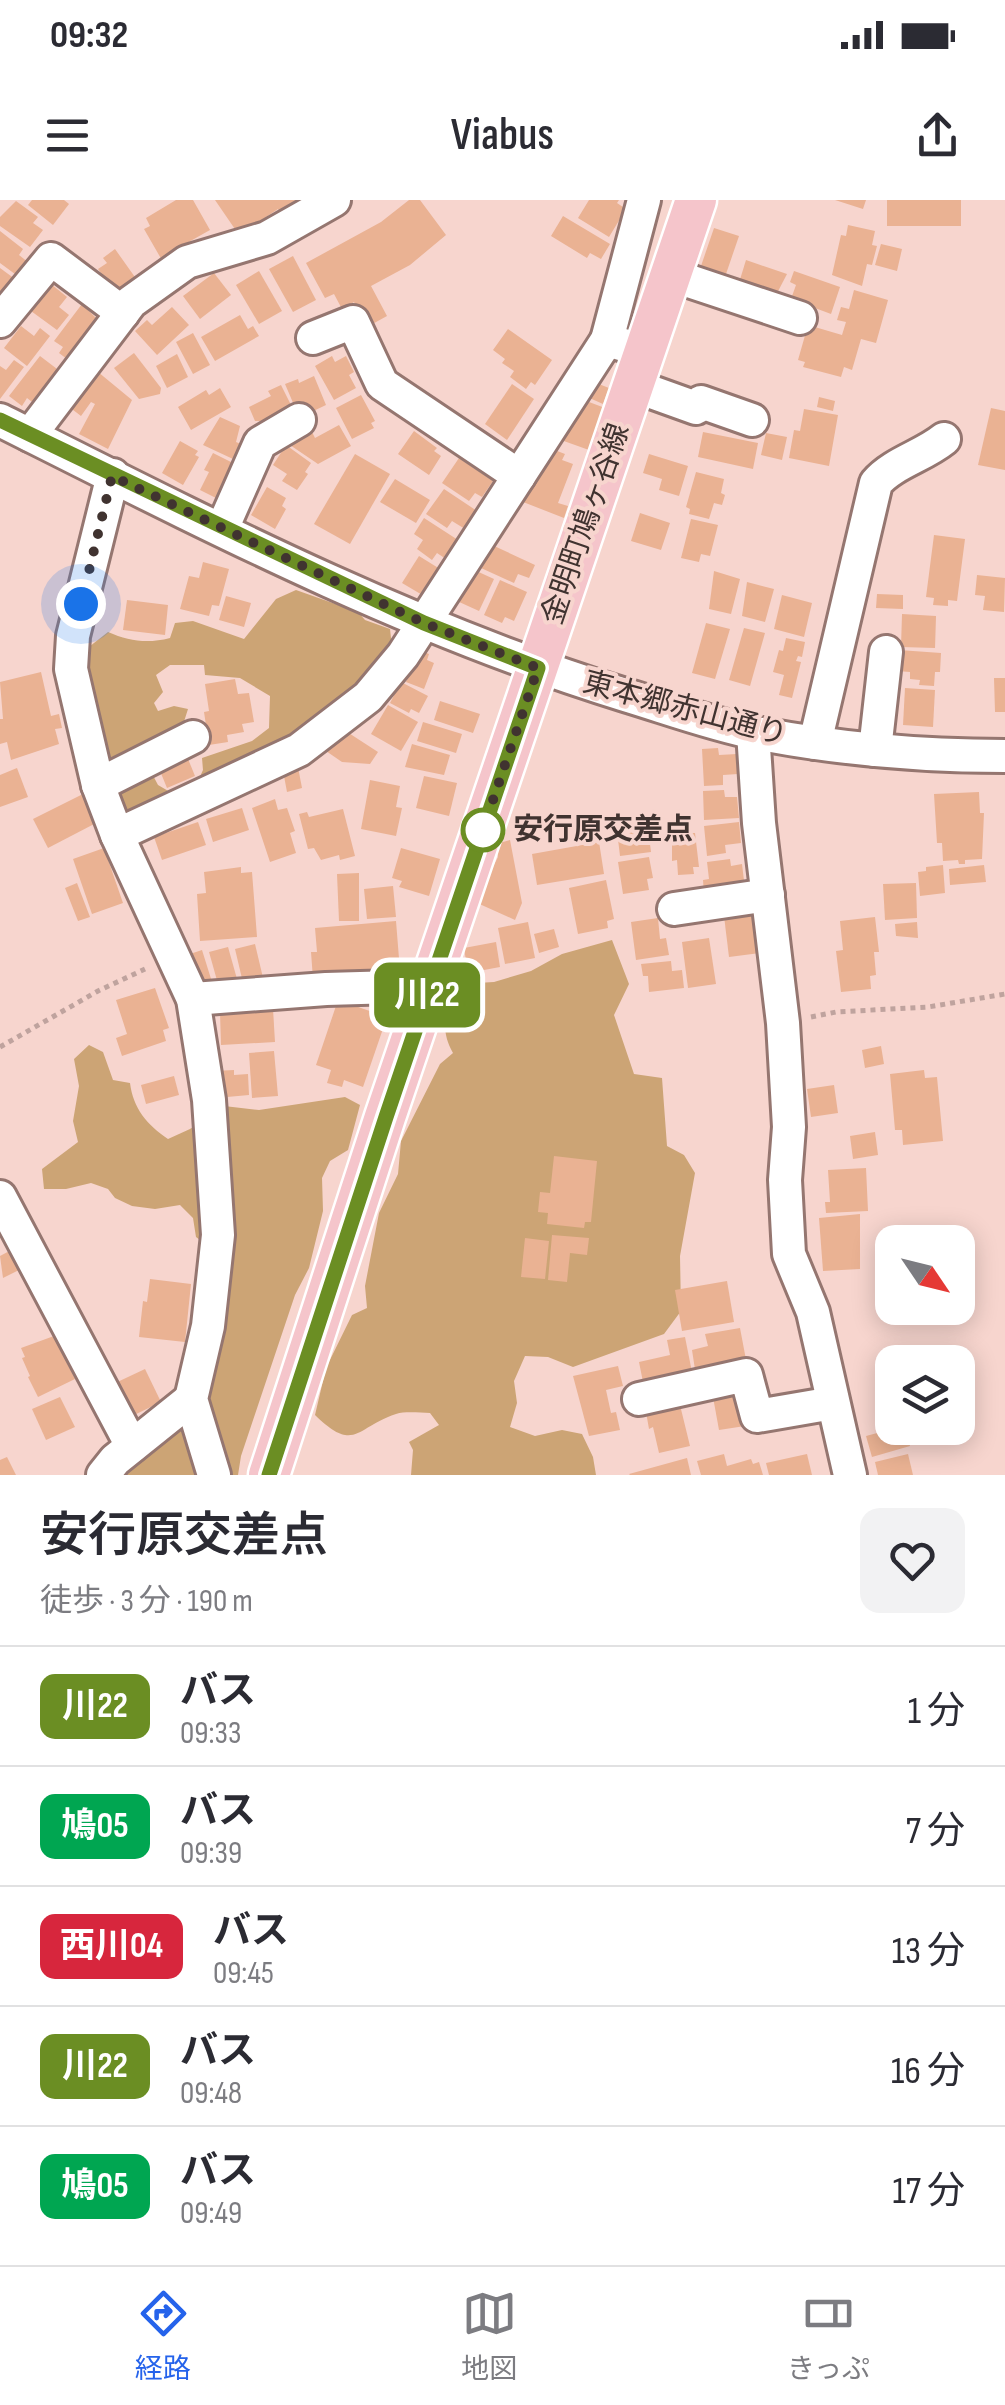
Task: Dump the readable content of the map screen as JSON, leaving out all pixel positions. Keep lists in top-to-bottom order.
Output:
{
  "streets": {
    "main road": ["金明町鳩ヶ谷線"],
    "street": ["東本郷赤山通り"]
  },
  "crossings": [
    ["金明町鳩ヶ谷線", "東本郷赤山通り"]
  ],
  "places": ["安行原交差点"],
  "lines": ["bus line 川22"],
  "north": "bottom right",
  "page": {
    "status": "09:32",
    "header": "Viabus",
    "on_map": "川22",
    "heading": ["安行原交差点", "徒歩 · 3 分 · 190 m"],
    "list": [
      {
        "mark": "川22",
        "name": "バス",
        "note": "09:33",
        "value": "1 分"
      },
      {
        "mark": "鳩05",
        "name": "バス",
        "note": "09:39",
        "value": "7 分"
      },
      {
        "mark": "西川04",
        "name": "バス",
        "note": "09:45",
        "value": "13 分"
      },
      {
        "mark": "川22",
        "name": "バス",
        "note": "09:48",
        "value": "16 分"
      },
      {
        "mark": "鳩05",
        "name": "バス",
        "note": "09:49",
        "value": "17 分"
      }
    ],
    "tabs": ["経路", "地図", "きっぷ"]
  }
}
